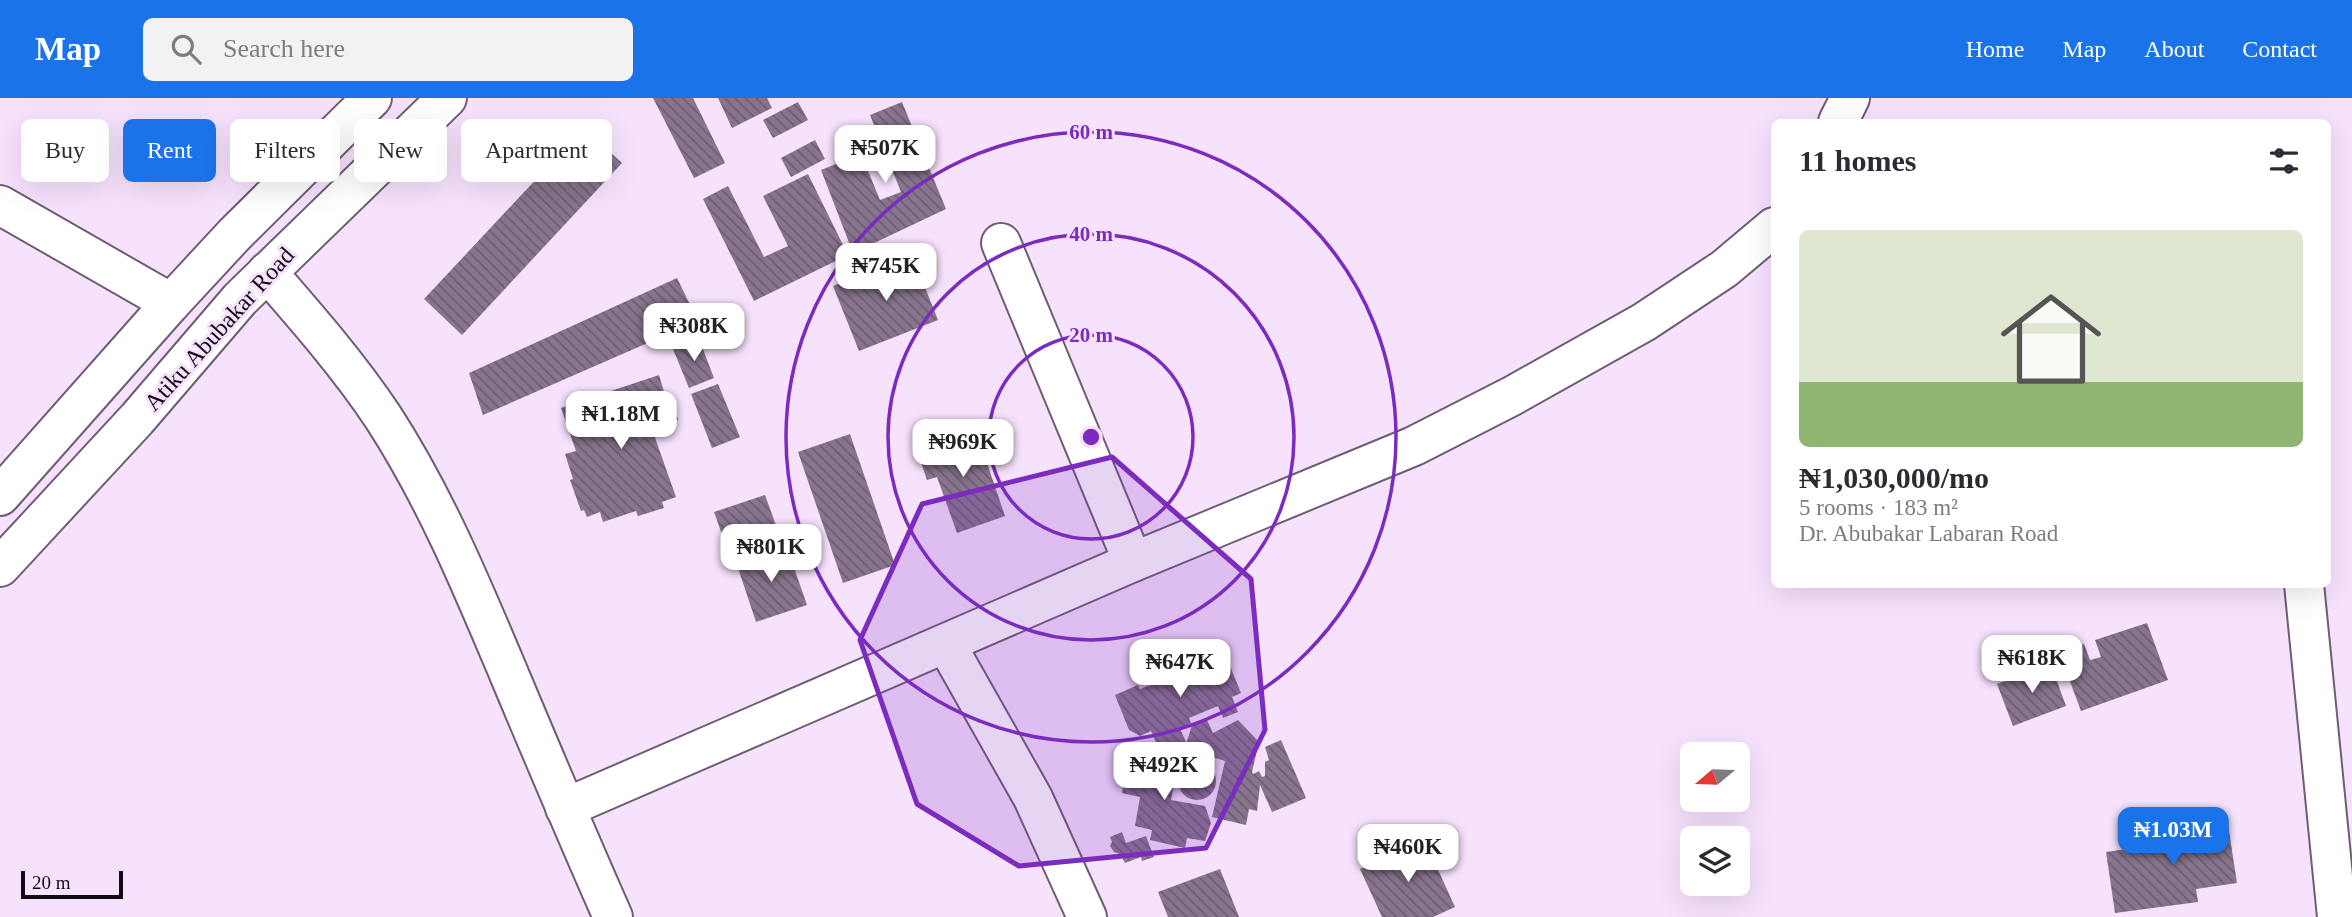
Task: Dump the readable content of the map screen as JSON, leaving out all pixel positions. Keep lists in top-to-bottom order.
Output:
{
  "streets": {
    "street": ["Atiku Abubakar Road"]
  },
  "scale_bar": "20 m",
  "north": "left",
  "page": {
    "header": "Map",
    "search": "Search here",
    "nav": [
      "Home",
      "Map",
      "About",
      "Contact"
    ],
    "chip": [
      "Buy",
      "Rent",
      "Filters",
      "New",
      "Apartment"
    ],
    "heading": "11 homes",
    "price": [
      "₦507K",
      "₦745K",
      "₦308K",
      "₦1.18M",
      "₦969K",
      "₦801K",
      "₦618K",
      "₦647K",
      "₦492K",
      "₦1.03M",
      "₦460K"
    ],
    "list": [
      {
        "name": "₦1,030,000/mo",
        "note": "5 rooms · 183 m² · Dr. Abubakar Labaran Road"
      }
    ],
    "scale": "20 m"
  },
  "rings": ["60 m", "40 m", "20 m"]
}
